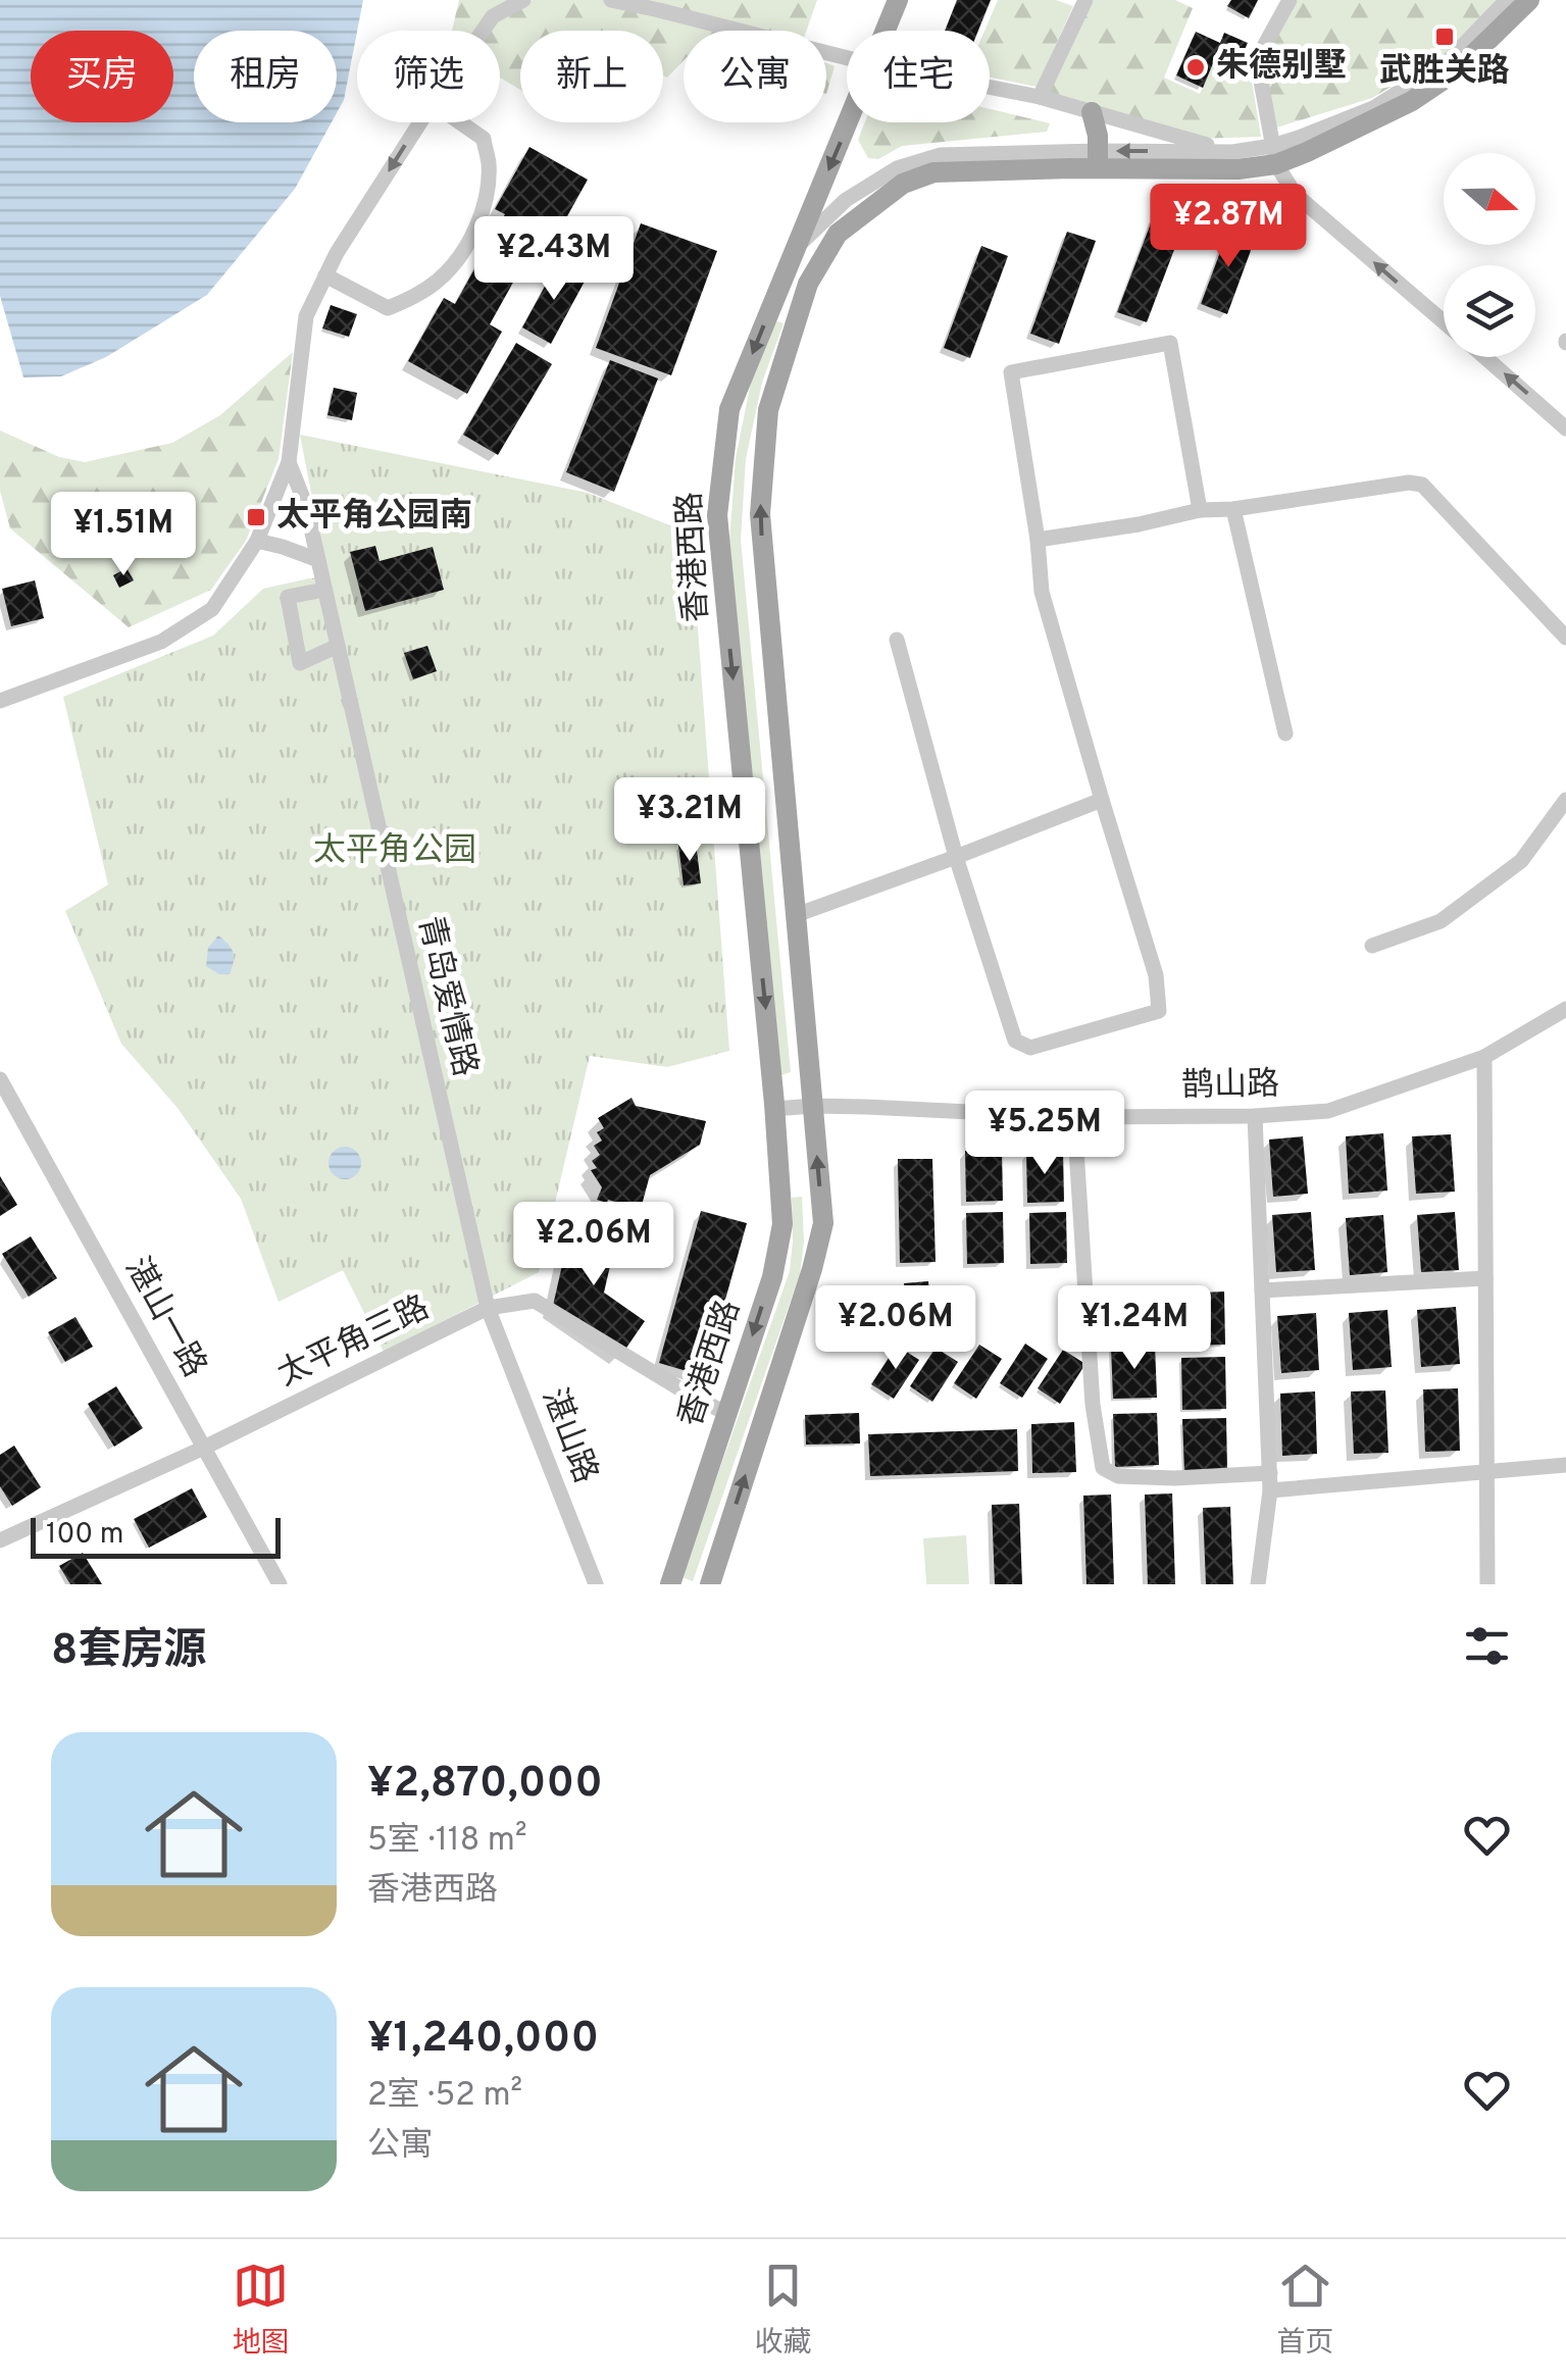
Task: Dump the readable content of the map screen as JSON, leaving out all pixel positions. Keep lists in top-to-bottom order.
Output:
{
  "streets": {
    "main road": ["香港西路"],
    "street": [
      "青岛爱情路",
      "鹊山路",
      "湛山一路",
      "太平角三路",
      "湛山路"
    ]
  },
  "crossings": [
    ["香港西路", "鹊山路"],
    ["香港西路", "太平角三路"],
    ["青岛爱情路", "太平角三路"],
    ["青岛爱情路", "湛山路"],
    ["湛山一路", "太平角三路"],
    ["太平角三路", "湛山路"]
  ],
  "parks": ["太平角公园"],
  "places": {
    "transit": ["武胜关路", "太平角公园南"],
    "other": ["朱德别墅"]
  },
  "scale_bar": "100 m",
  "north": "right",
  "page": {
    "chip": [
      "买房",
      "租房",
      "筛选",
      "新上",
      "公寓",
      "住宅"
    ],
    "price": [
      "¥2.87M",
      "¥2.43M",
      "¥1.51M",
      "¥3.21M",
      "¥5.25M",
      "¥2.06M",
      "¥2.06M",
      "¥1.24M"
    ],
    "scale": "100 m",
    "heading": "8套房源",
    "list": [
      {
        "name": "¥2,870,000",
        "note": "5室 · 118 m² · 香港西路"
      },
      {
        "name": "¥1,240,000",
        "note": "2室 · 52 m² · 公寓"
      }
    ],
    "tabs": ["地图", "收藏", "首页"]
  }
}
